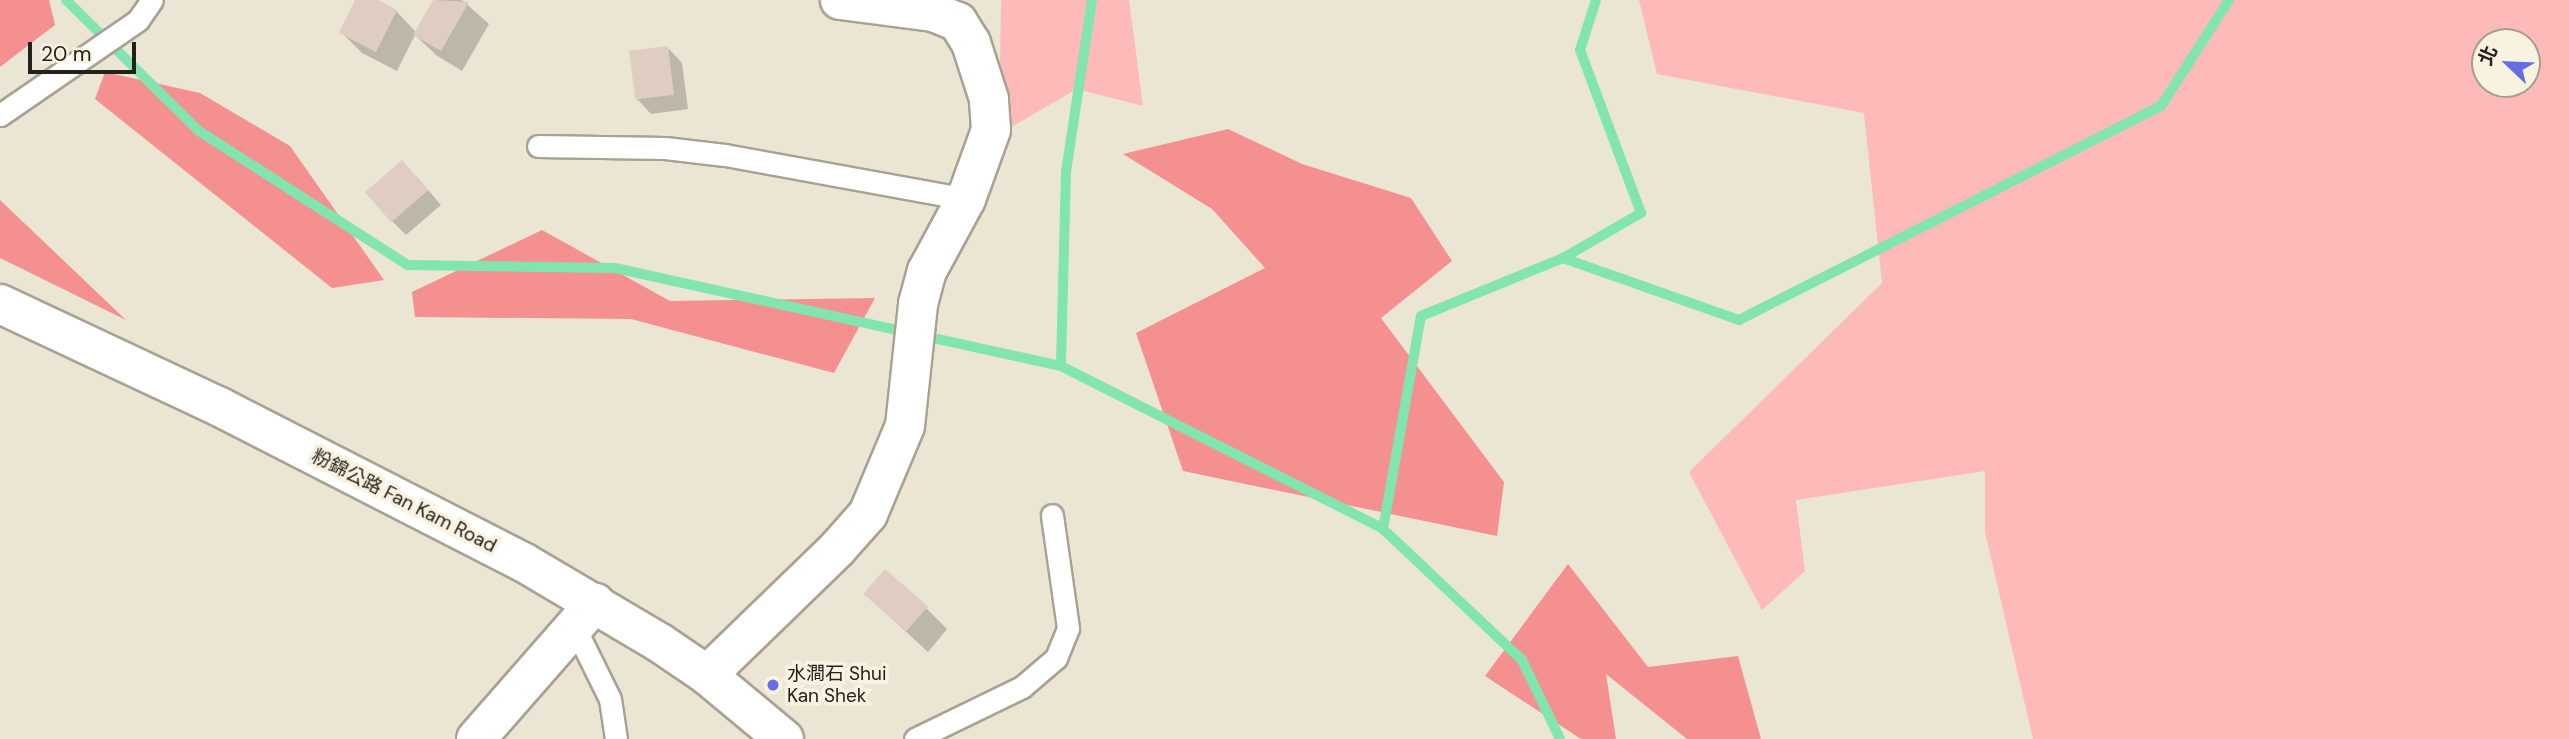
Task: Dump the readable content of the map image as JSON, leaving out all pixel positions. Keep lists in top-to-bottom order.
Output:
{
  "streets": {
    "street": ["粉錦公路 Fan Kam Road"]
  },
  "places": ["水澗石 Shui Kan Shek"],
  "scale_bar": "20 m",
  "north": "top left"
}
